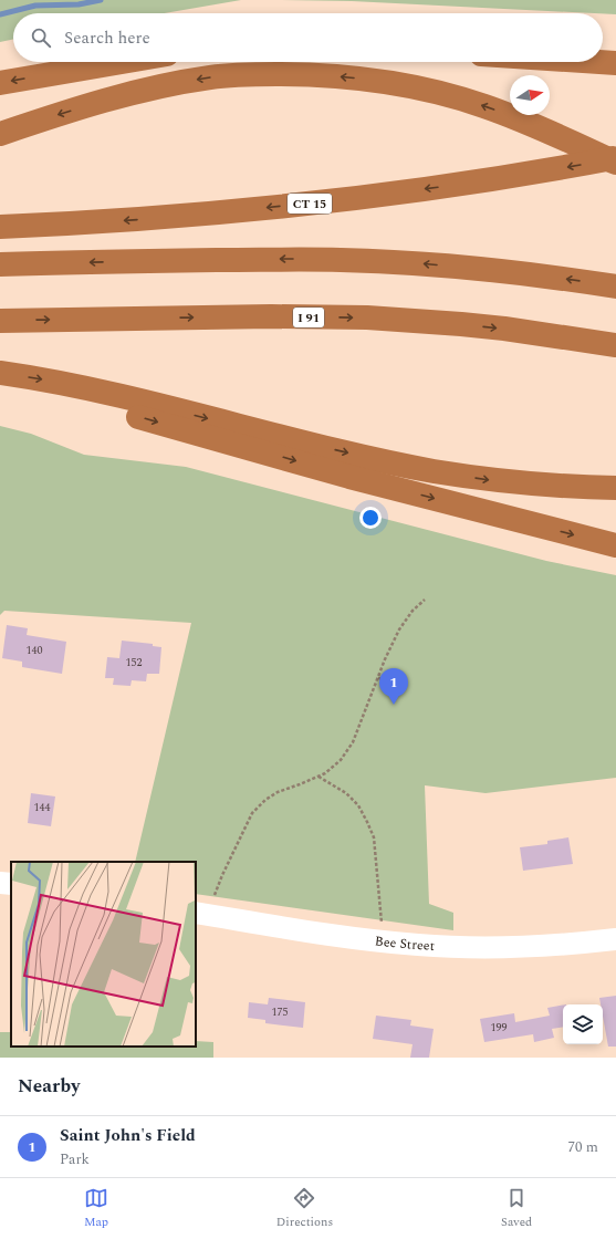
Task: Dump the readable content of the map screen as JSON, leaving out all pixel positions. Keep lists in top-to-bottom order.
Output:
{
  "streets": {
    "highway": ["CT 15", "I 91"],
    "street": ["Bee Street"]
  },
  "house_numbers": [
    "140",
    "152",
    "144",
    "175",
    "199"
  ],
  "north": "right",
  "page": {
    "search": "Search here",
    "pins": "1",
    "heading": "Nearby",
    "list": [
      {
        "mark": "1",
        "name": "Saint John's Field",
        "note": "Park",
        "value": "70 m"
      }
    ],
    "nav": ["Map", "Directions", "Saved"]
  }
}
